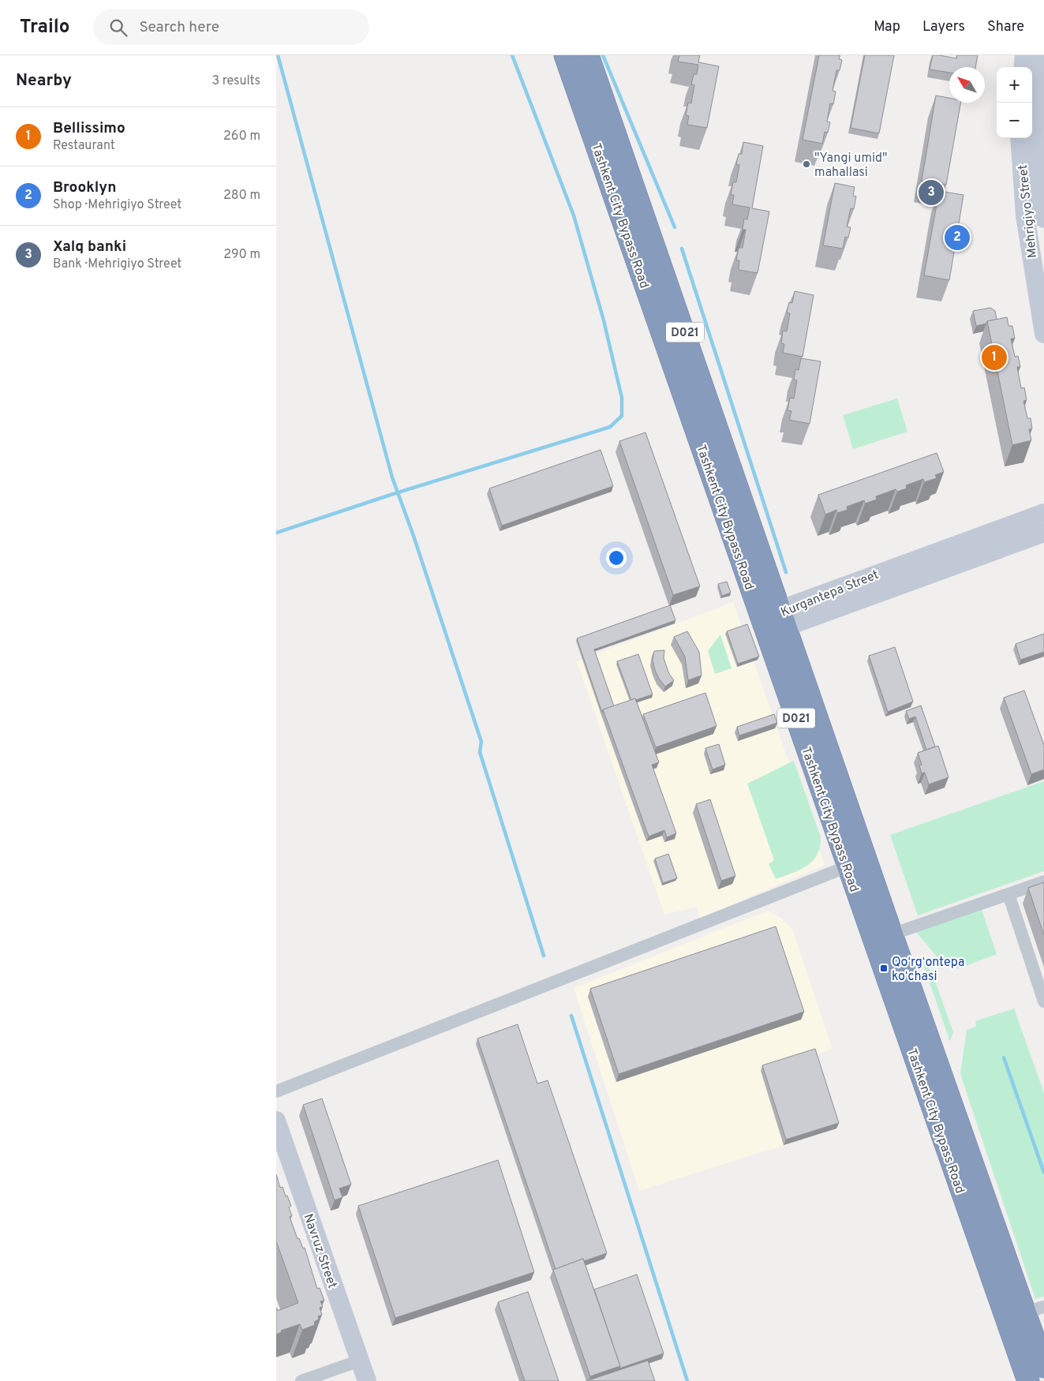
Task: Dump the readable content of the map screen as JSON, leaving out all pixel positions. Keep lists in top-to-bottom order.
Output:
{
  "streets": {
    "highway": ["Tashkent City Bypass Road", "D021"],
    "main road": ["Mehrigiyo Street", "Kurgantepa Street", "Navruz Street"]
  },
  "crossings": [
    ["Tashkent City Bypass Road", "Kurgantepa Street"]
  ],
  "places": {
    "other": ["\"Yangi umid\" mahallasi"],
    "transit": ["Qoʻrgʻontepa koʻchasi"]
  },
  "north": "top left",
  "page": {
    "header": "Trailo",
    "search": "Search here",
    "nav": ["Map", "Layers", "Share"],
    "heading": ["Nearby", "3 results"],
    "map_buttons": ["+", "−"],
    "list": [
      {
        "mark": "1",
        "name": "Bellissimo",
        "note": "Restaurant",
        "value": "260 m"
      },
      {
        "mark": "2",
        "name": "Brooklyn",
        "note": "Shop · Mehrigiyo Street",
        "value": "280 m"
      },
      {
        "mark": "3",
        "name": "Xalq banki",
        "note": "Bank · Mehrigiyo Street",
        "value": "290 m"
      }
    ],
    "pins": ["3", "2", "1"]
  }
}
